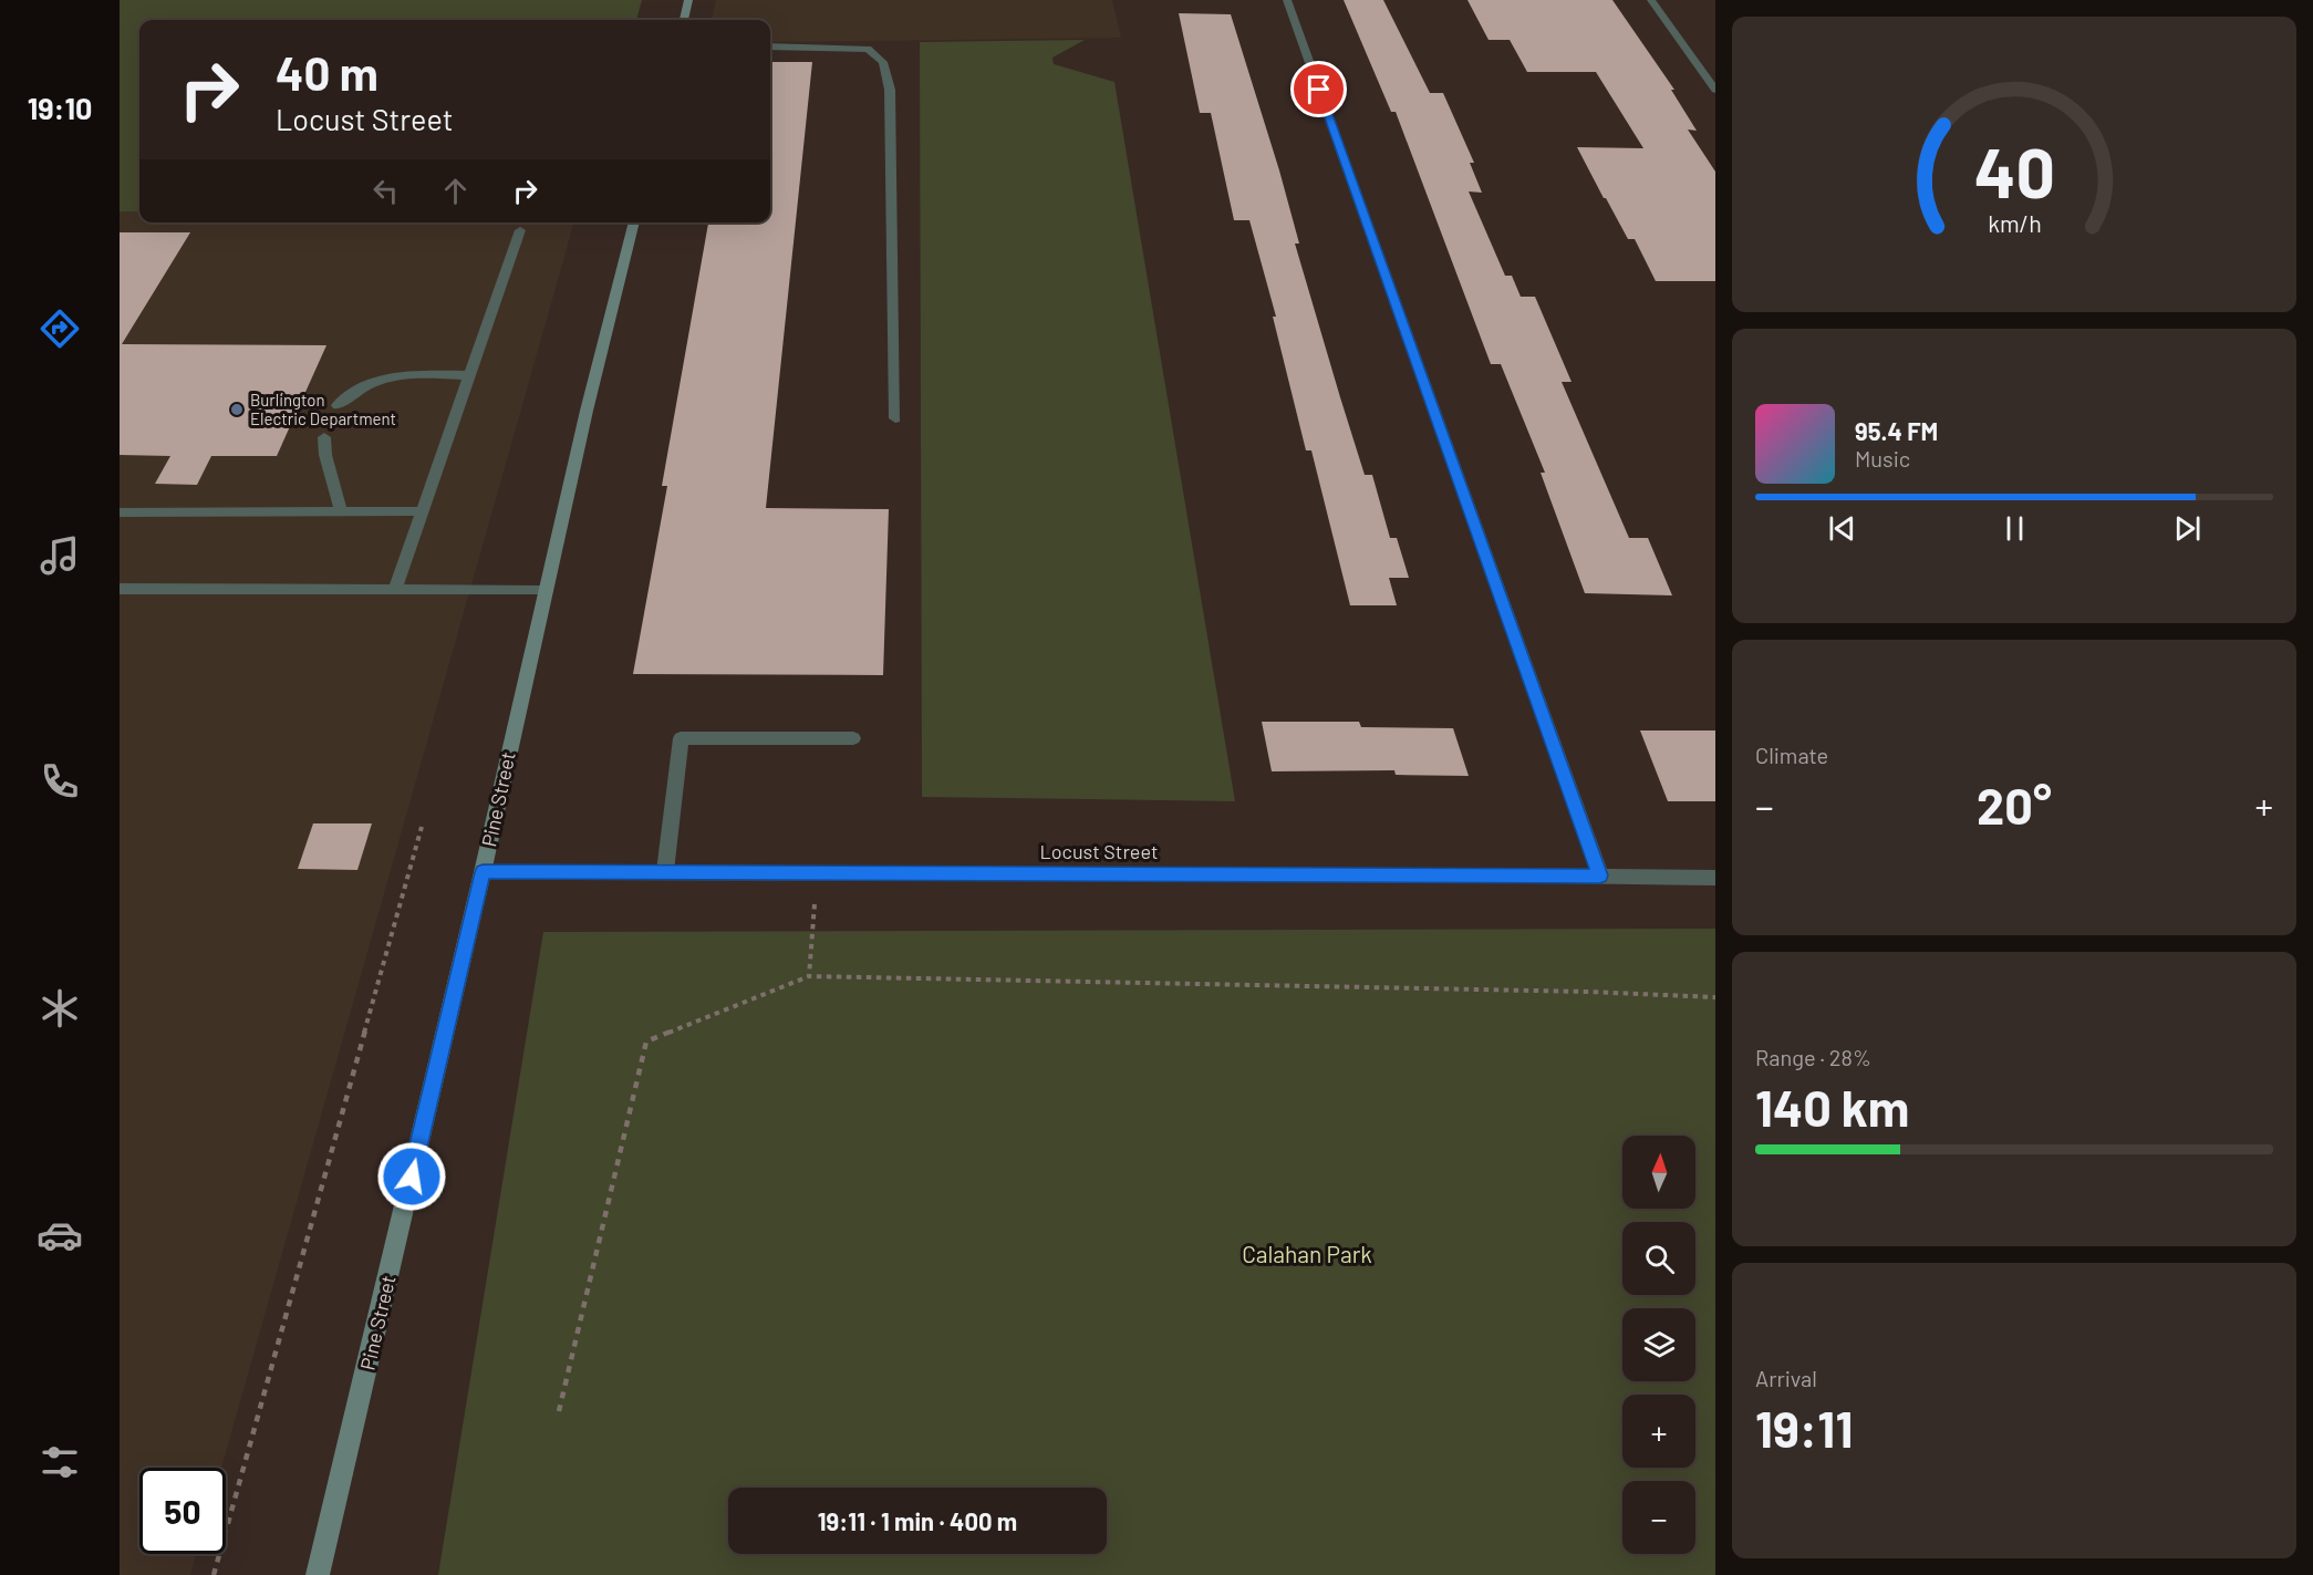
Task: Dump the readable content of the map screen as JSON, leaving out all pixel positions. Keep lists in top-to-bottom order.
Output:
{
  "streets": {
    "main road": ["Pine Street"],
    "street": ["Locust Street"]
  },
  "crossings": [
    ["Pine Street", "Locust Street"]
  ],
  "parks": ["Calahan Park"],
  "places": ["Burlington Electric Department"],
  "north": "top",
  "page": {
    "tabs": "19:10",
    "turn": ["40 m", "Locust Street"],
    "song": ["95.4 FM", "Music"],
    "tile": [
      "Climate",
      ["Range · 28%", "140 km"],
      ["Arrival", "19:11"]
    ],
    "heat": ["−", "20°", "+"],
    "map_buttons": ["+", "−"],
    "limit": "50",
    "trip": "19:11 · 1 min · 400 m",
    "gauge": ["40", "km/h"]
  }
}
